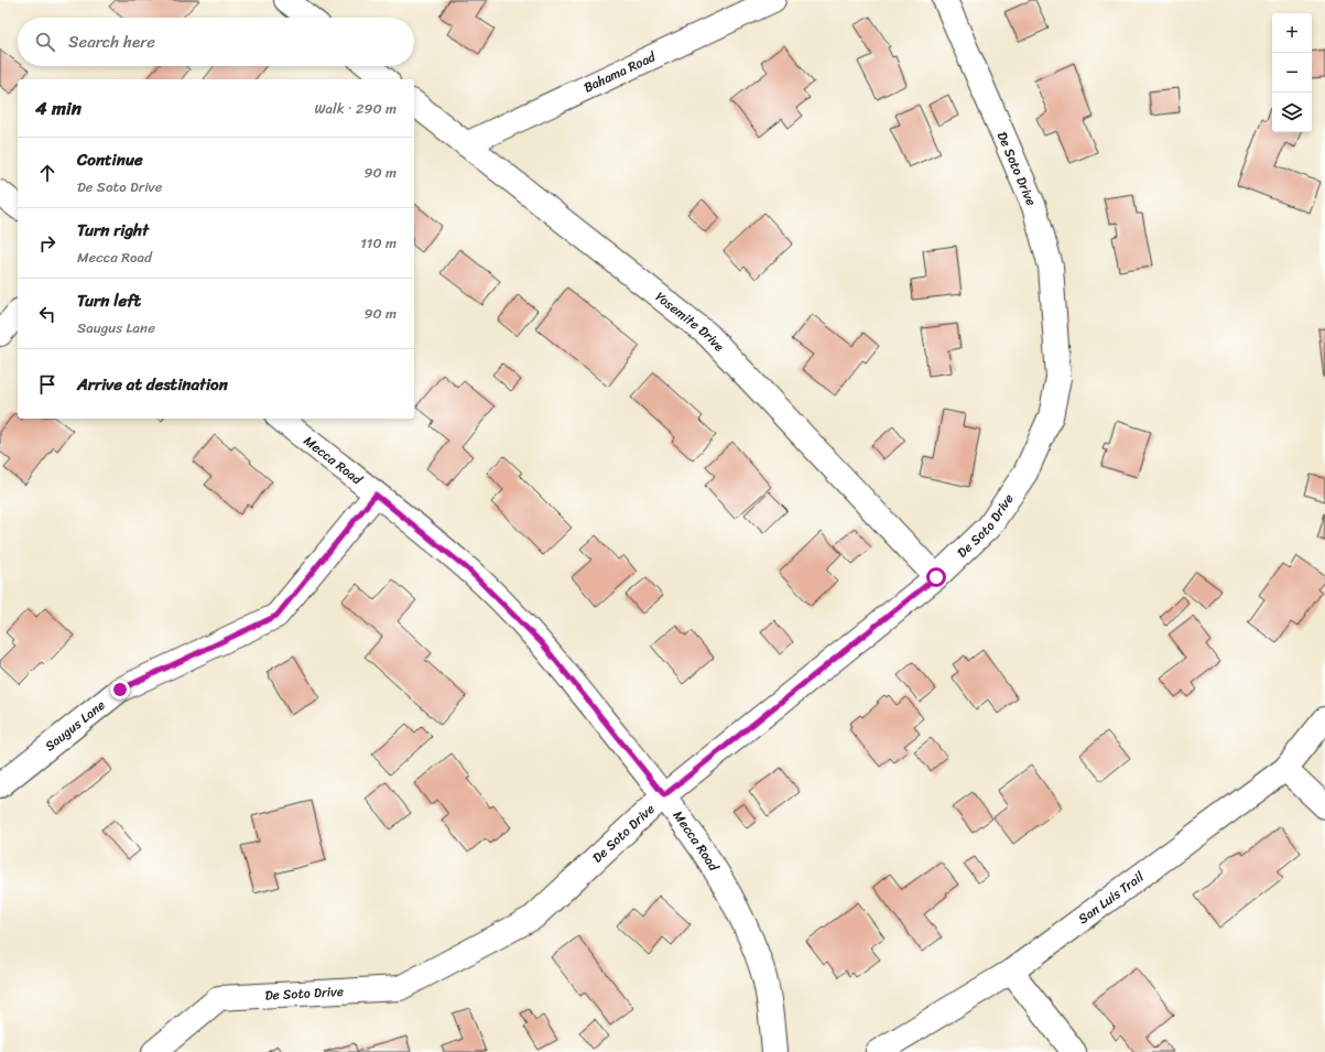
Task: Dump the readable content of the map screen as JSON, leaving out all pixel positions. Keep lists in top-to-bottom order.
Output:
{
  "streets": {
    "street": [
      "Bahama Road",
      "De Soto Drive",
      "Yosemite Drive",
      "Mecca Road",
      "Saugus Lane",
      "San Luis Trail"
    ]
  },
  "crossings": [
    ["Bahama Road", "Yosemite Drive"],
    ["De Soto Drive", "Yosemite Drive"],
    ["De Soto Drive", "Mecca Road"],
    ["Mecca Road", "Saugus Lane"]
  ],
  "page": {
    "map_buttons": ["+", "−"],
    "search": "Search here",
    "heading": ["4 min", "Walk · 290 m"],
    "list": [
      ["Continue", "De Soto Drive", "90 m"],
      ["Turn right", "Mecca Road", "110 m"],
      ["Turn left", "Saugus Lane", "90 m"],
      "Arrive at destination"
    ]
  }
}
